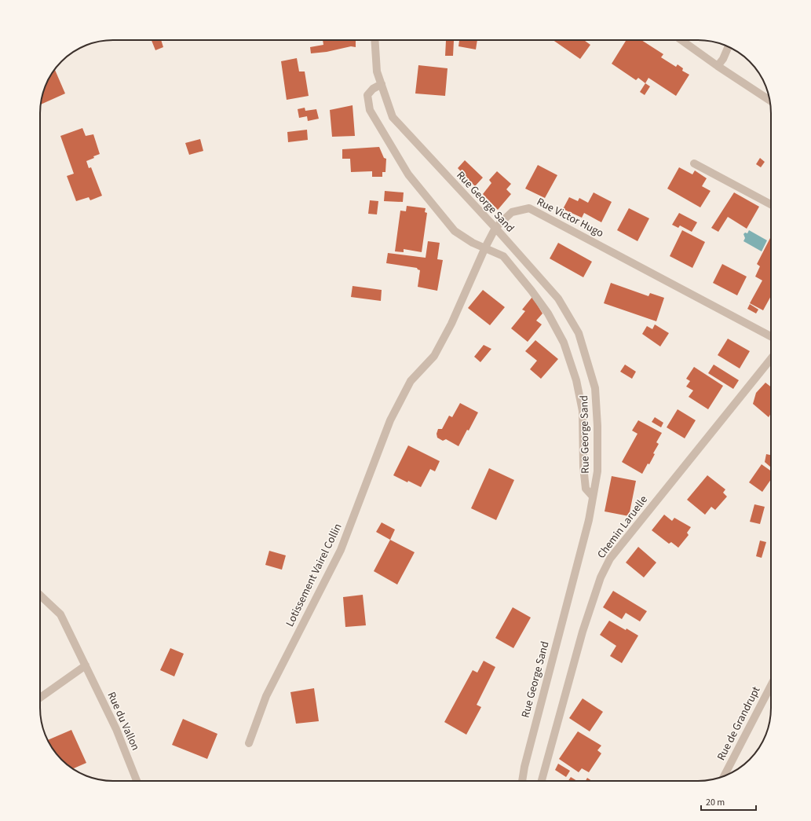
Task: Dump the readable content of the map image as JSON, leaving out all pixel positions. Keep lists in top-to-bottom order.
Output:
{
  "streets": {
    "street": [
      "Rue George Sand",
      "Rue Victor Hugo",
      "Chemin Laruelle",
      "Lotissement Vairel Collin",
      "Rue du Vallon",
      "Rue de Grandrupt"
    ]
  },
  "crossings": [
    ["Rue George Sand", "Rue Victor Hugo"],
    ["Rue Victor Hugo", "Lotissement Vairel Collin"]
  ],
  "scale_bar": "20 m"
}
